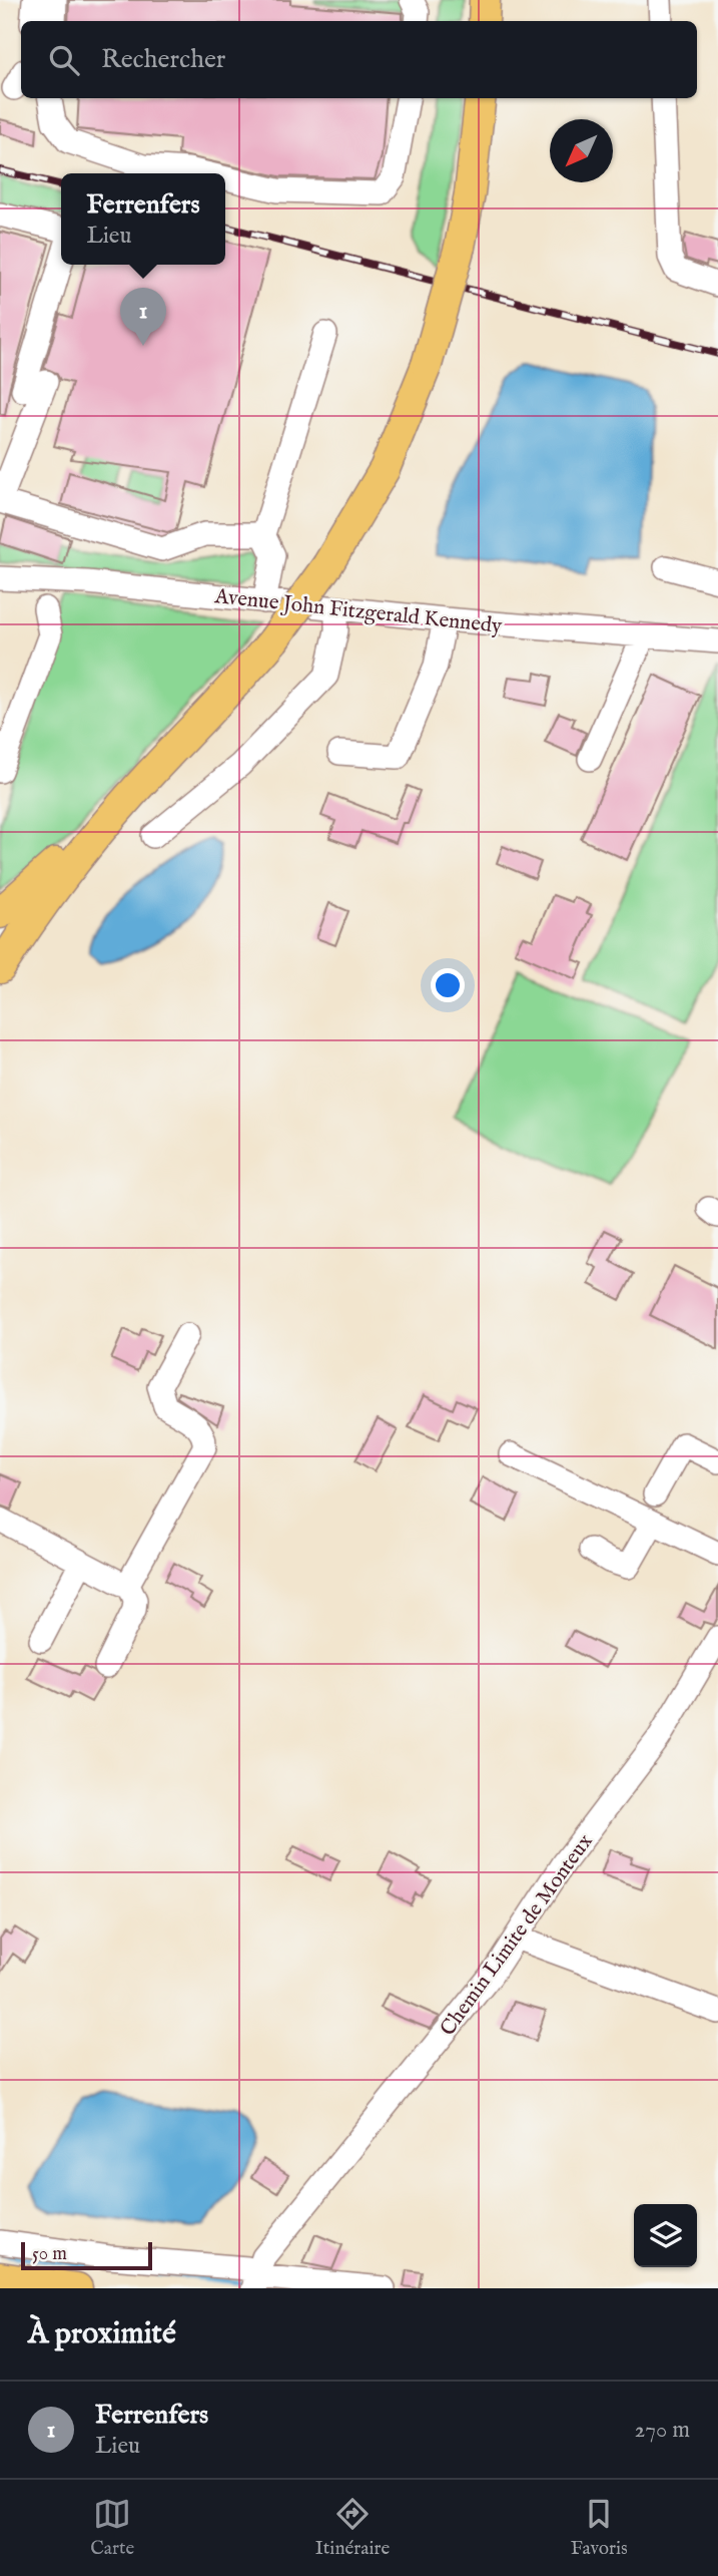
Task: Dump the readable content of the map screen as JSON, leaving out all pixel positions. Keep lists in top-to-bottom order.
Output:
{
  "streets": {
    "street": ["Avenue John Fitzgerald Kennedy", "Chemin Limite de Monteux"]
  },
  "scale_bar": "50 m",
  "north": "bottom left",
  "page": {
    "search": "Rechercher",
    "popup": ["Ferrenfers", "Lieu"],
    "pins": "1",
    "scale": "50 m",
    "heading": "À proximité",
    "list": [
      {
        "mark": "1",
        "name": "Ferrenfers",
        "note": "Lieu",
        "value": "270 m"
      }
    ],
    "nav": ["Carte", "Itinéraire", "Favoris"]
  }
}
